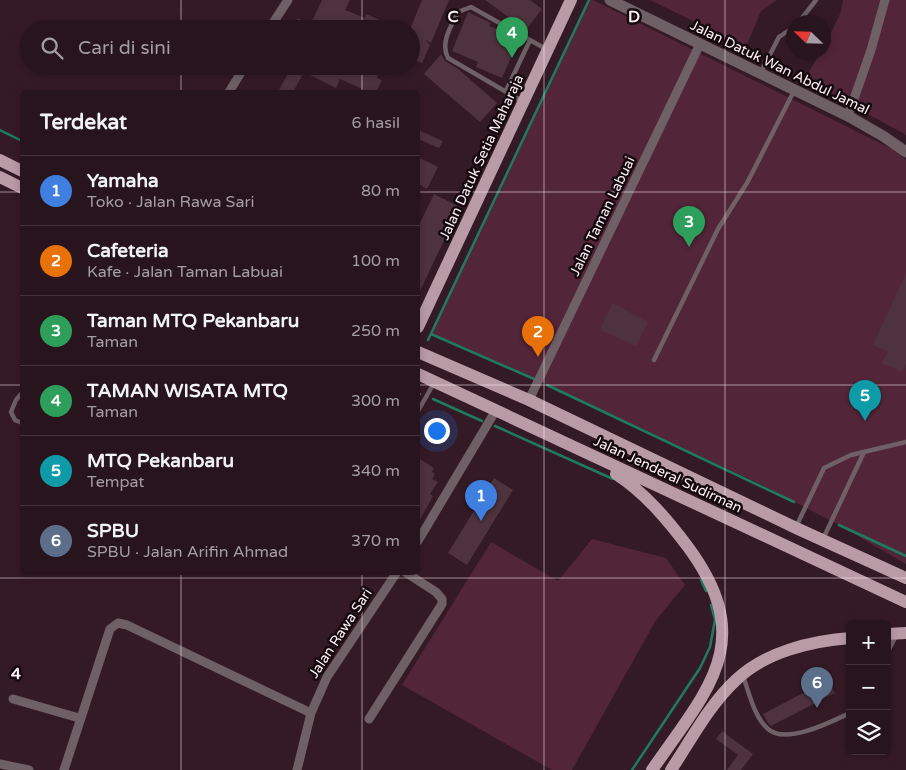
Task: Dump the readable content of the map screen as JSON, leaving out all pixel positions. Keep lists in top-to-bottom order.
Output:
{
  "streets": {
    "main road": ["Jalan Datuk Setia Maharaja", "Jalan Jenderal Sudirman"],
    "street": ["Jalan Datuk Wan Abdul Jamal", "Jalan Taman Labuai", "Jalan Rawa Sari"]
  },
  "crossings": [
    ["Jalan Datuk Wan Abdul Jamal", "Jalan Taman Labuai"],
    ["Jalan Taman Labuai", "Jalan Jenderal Sudirman"]
  ],
  "north": "top left",
  "page": {
    "pins": [
      "4",
      "3",
      "2",
      "5",
      "1",
      "6"
    ],
    "search": "Cari di sini",
    "heading": ["Terdekat", "6 hasil"],
    "list": [
      {
        "mark": "1",
        "name": "Yamaha",
        "note": "Toko · Jalan Rawa Sari",
        "value": "80 m"
      },
      {
        "mark": "2",
        "name": "Cafeteria",
        "note": "Kafe · Jalan Taman Labuai",
        "value": "100 m"
      },
      {
        "mark": "3",
        "name": "Taman MTQ Pekanbaru",
        "note": "Taman",
        "value": "250 m"
      },
      {
        "mark": "4",
        "name": "TAMAN WISATA MTQ",
        "note": "Taman",
        "value": "300 m"
      },
      {
        "mark": "5",
        "name": "MTQ Pekanbaru",
        "note": "Tempat",
        "value": "340 m"
      },
      {
        "mark": "6",
        "name": "SPBU",
        "note": "SPBU · Jalan Arifin Ahmad",
        "value": "370 m"
      }
    ],
    "map_buttons": ["+", "−"]
  },
  "grid": {
    "columns": ["C", "D"],
    "rows": ["4"]
  }
}
